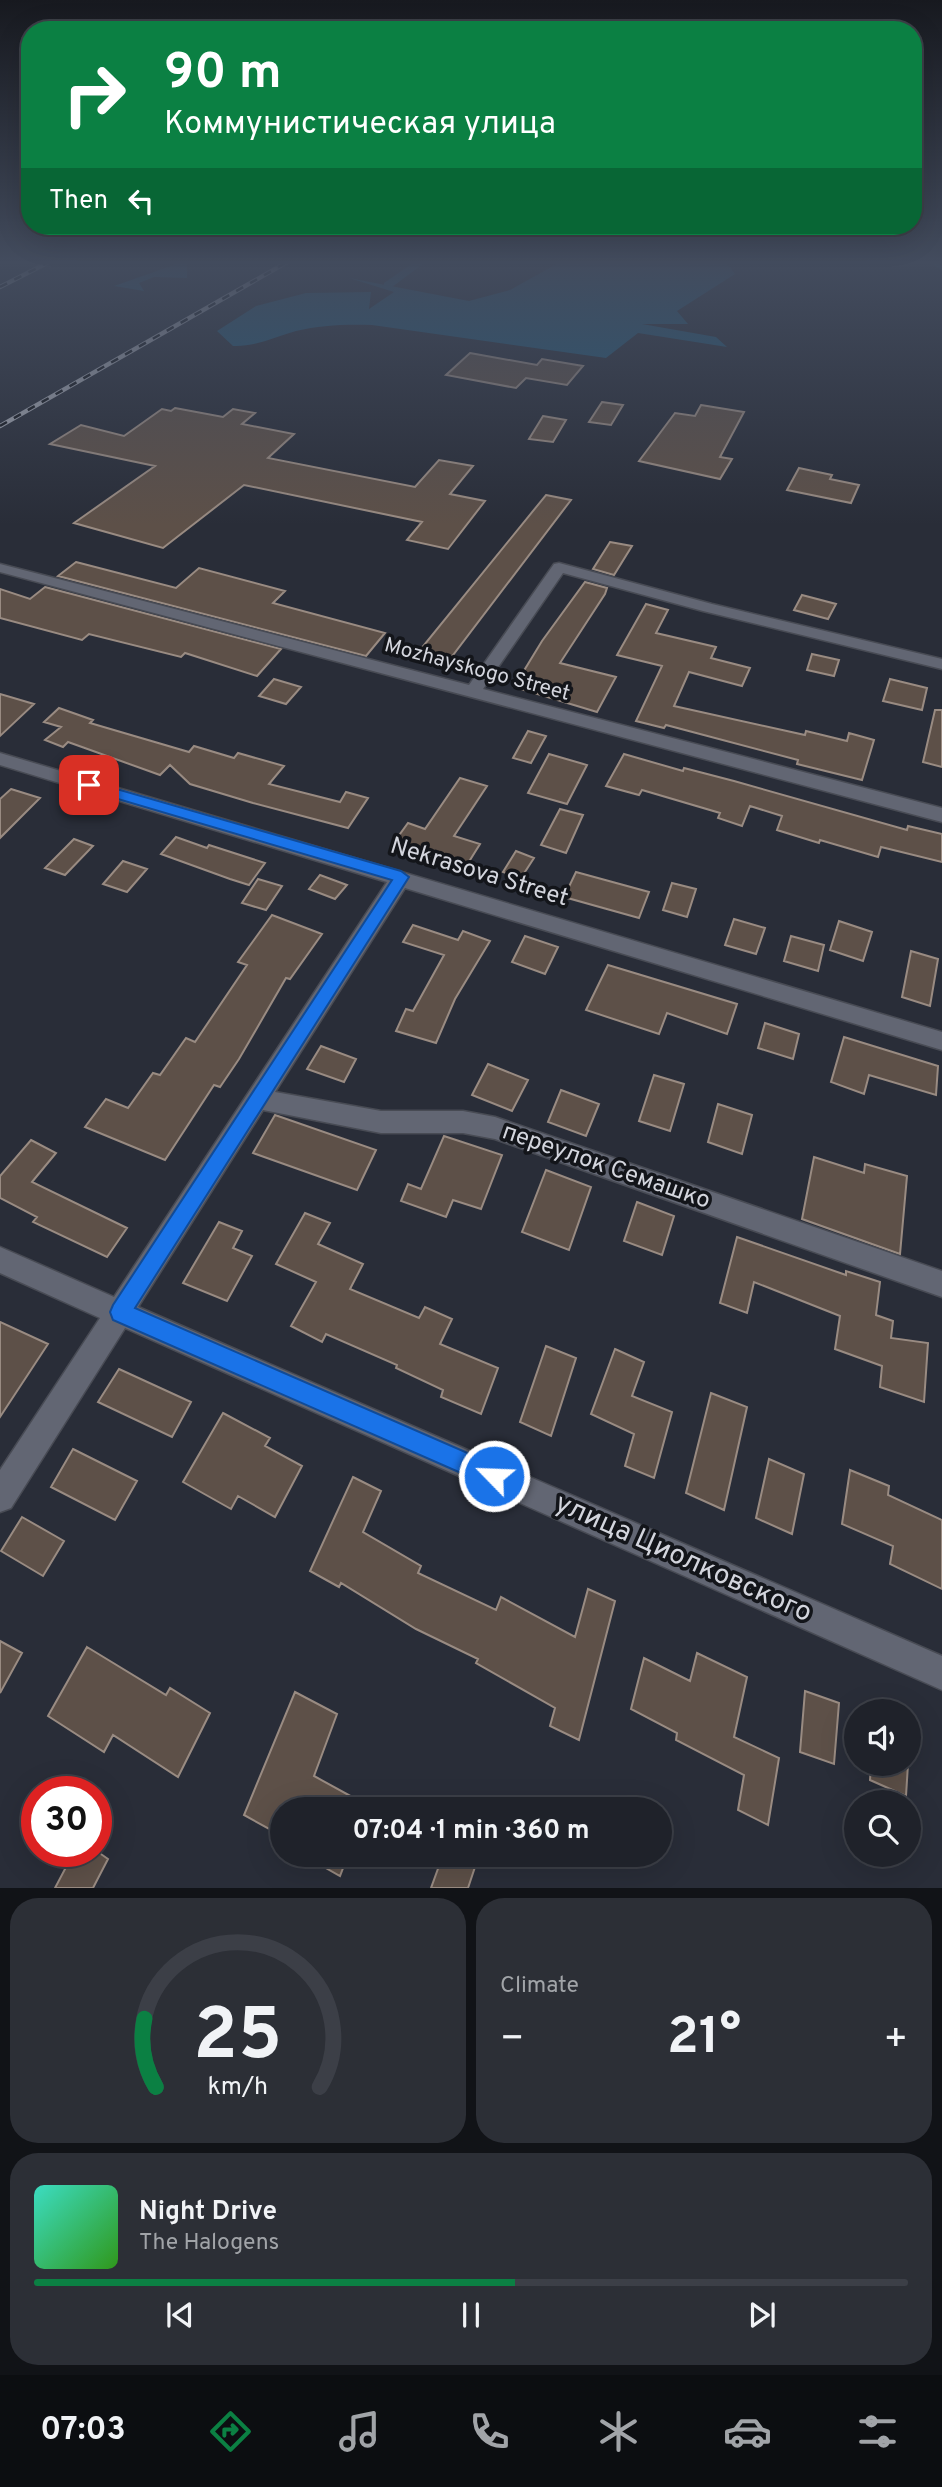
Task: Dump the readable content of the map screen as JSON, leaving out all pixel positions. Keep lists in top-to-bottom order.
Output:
{
  "streets": {
    "street": [
      "Mozhayskogo Street",
      "Nekrasova Street",
      "переулок Семашко",
      "улица Циолковского"
    ]
  },
  "page": {
    "turn": ["90 m", "Коммунистическая улица"],
    "then": "Then",
    "limit": "30",
    "trip": "07:04 · 1 min · 360 m",
    "tile": "Climate",
    "heat": ["−", "21°", "+"],
    "song": ["Night Drive", "The Halogens"],
    "tabs": "07:03",
    "gauge": ["25", "km/h"]
  }
}
